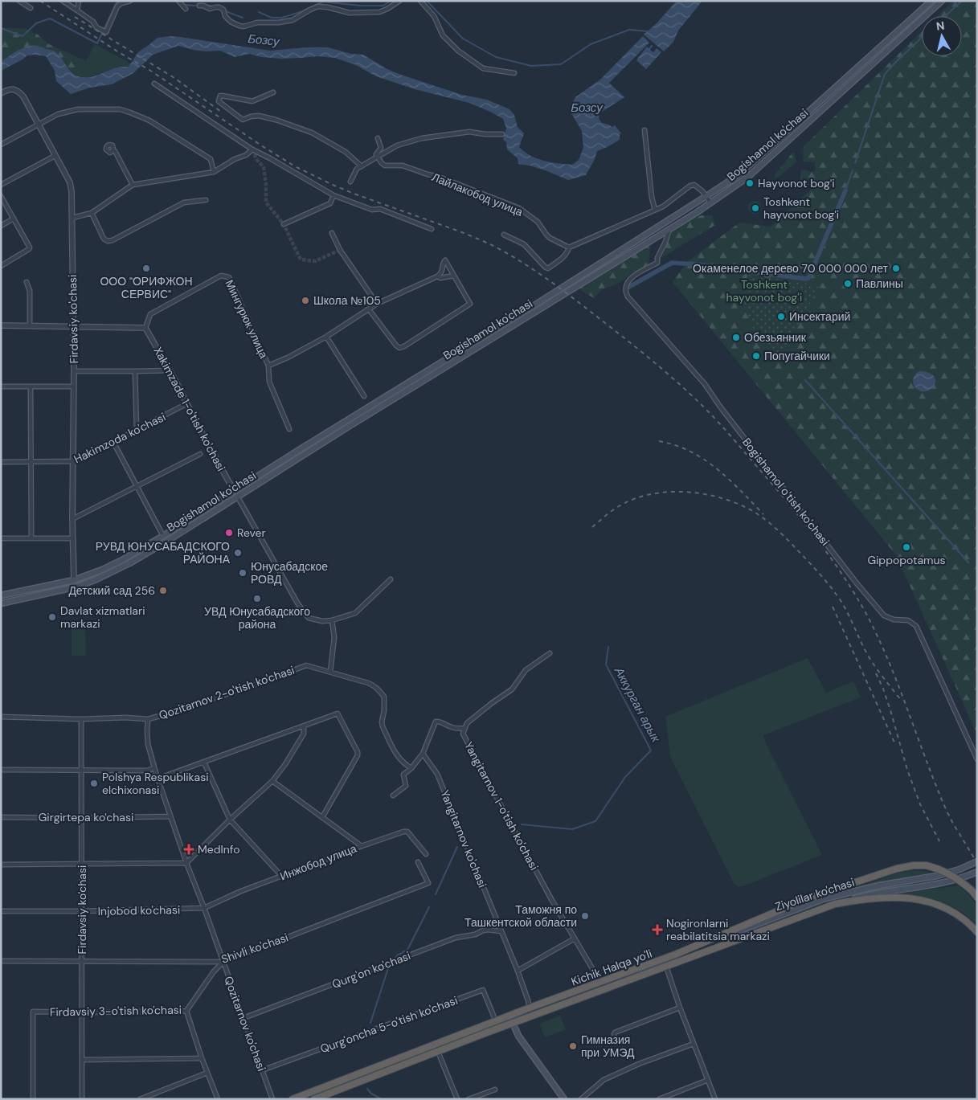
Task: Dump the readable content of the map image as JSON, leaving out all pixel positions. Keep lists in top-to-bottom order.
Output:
{
  "streets": {
    "highway": ["Kichik Halqa yo'li"],
    "main road": ["Bogishamol ko'chasi", "Ziyolilar ko'chasi"],
    "street": [
      "Лайлакобод улица",
      "Firdavsiy ko'chasi",
      "Мингурюк улица",
      "Xakimzade 1-o'tish ko'chasi",
      "Hakimzoda ko'chasi",
      "Bogishamol o'tish ko'chasi",
      "Qozitarnov 2-o'tish ko'chasi",
      "Yangitarnov 1-o'tish ko'chasi",
      "Girgirtepa ko'chasi",
      "Yangitarnov ko'chasi",
      "Инжобод улица",
      "Injobod ko'chasi",
      "Shivli ko'chasi",
      "Qurg'on ko'chasi",
      "Firdavsiy 3-o'tish ko'chasi",
      "Qozitarnov ko'chasi",
      "Qurg'oncha 5-o'tish ko'chasi"
    ]
  },
  "crossings": [
    ["Bogishamol ko'chasi", "Firdavsiy ko'chasi"],
    ["Bogishamol ko'chasi", "Xakimzade 1-o'tish ko'chasi"],
    ["Bogishamol ko'chasi", "Bogishamol o'tish ko'chasi"],
    ["Firdavsiy ko'chasi", "Hakimzoda ko'chasi"],
    ["Firdavsiy ko'chasi", "Qozitarnov 2-o'tish ko'chasi"],
    ["Firdavsiy ko'chasi", "Girgirtepa ko'chasi"],
    ["Firdavsiy ko'chasi", "Injobod ko'chasi"],
    ["Firdavsiy ko'chasi", "Shivli ko'chasi"],
    ["Firdavsiy ko'chasi", "Firdavsiy 3-o'tish ko'chasi"],
    ["Мингурюк улица", "Xakimzade 1-o'tish ko'chasi"],
    ["Xakimzade 1-o'tish ko'chasi", "Hakimzoda ko'chasi"],
    ["Qozitarnov 2-o'tish ko'chasi", "Qozitarnov ko'chasi"],
    ["Yangitarnov 1-o'tish ko'chasi", "Kichik Halqa yo'li"],
    ["Girgirtepa ko'chasi", "Qozitarnov ko'chasi"],
    ["Yangitarnov ko'chasi", "Kichik Halqa yo'li"],
    ["Yangitarnov ko'chasi", "Qurg'on ko'chasi"],
    ["Инжобод улица", "Injobod ko'chasi"],
    ["Инжобод улица", "Qozitarnov ko'chasi"],
    ["Ziyolilar ko'chasi", "Kichik Halqa yo'li"],
    ["Injobod ko'chasi", "Qozitarnov ko'chasi"],
    ["Shivli ko'chasi", "Firdavsiy 3-o'tish ko'chasi"],
    ["Shivli ko'chasi", "Qozitarnov ko'chasi"],
    ["Kichik Halqa yo'li", "Qurg'oncha 5-o'tish ko'chasi"],
    ["Qurg'on ko'chasi", "Qozitarnov ko'chasi"],
    ["Firdavsiy 3-o'tish ko'chasi", "Qozitarnov ko'chasi"],
    ["Qozitarnov ko'chasi", "Qurg'oncha 5-o'tish ko'chasi"]
  ],
  "water": ["Бозсу", "Аккурган арык"],
  "parks": ["Toshkent hayvonot bogʻi"],
  "places": {
    "other": [
      "Hayvonot bog'i",
      "Toshkent hayvonot bog'i",
      "ООО \"ОРИФЖОН СЕРВИС\"",
      "Окаменелое дерево 70 000 000 лет",
      "Павлины",
      "Школа №105",
      "Инсектарий",
      "Обезьянник",
      "Попугайчики",
      "Rever",
      "Gippopotamus",
      "РУВД ЮНУСАБАДСКОГО РАЙОНА",
      "Юнусабадское РОВД",
      "Детский сад 256",
      "УВД Юнусабадского района",
      "Davlat xizmatlari markazi",
      "Polshya Respublikasi elchixonasi",
      "Таможня по Ташкентской области",
      "Гимназия при УМЭД"
    ],
    "health": ["MedInfo", "Nogironlarni reabilatitsia markazi"]
  },
  "north": "top"
}
